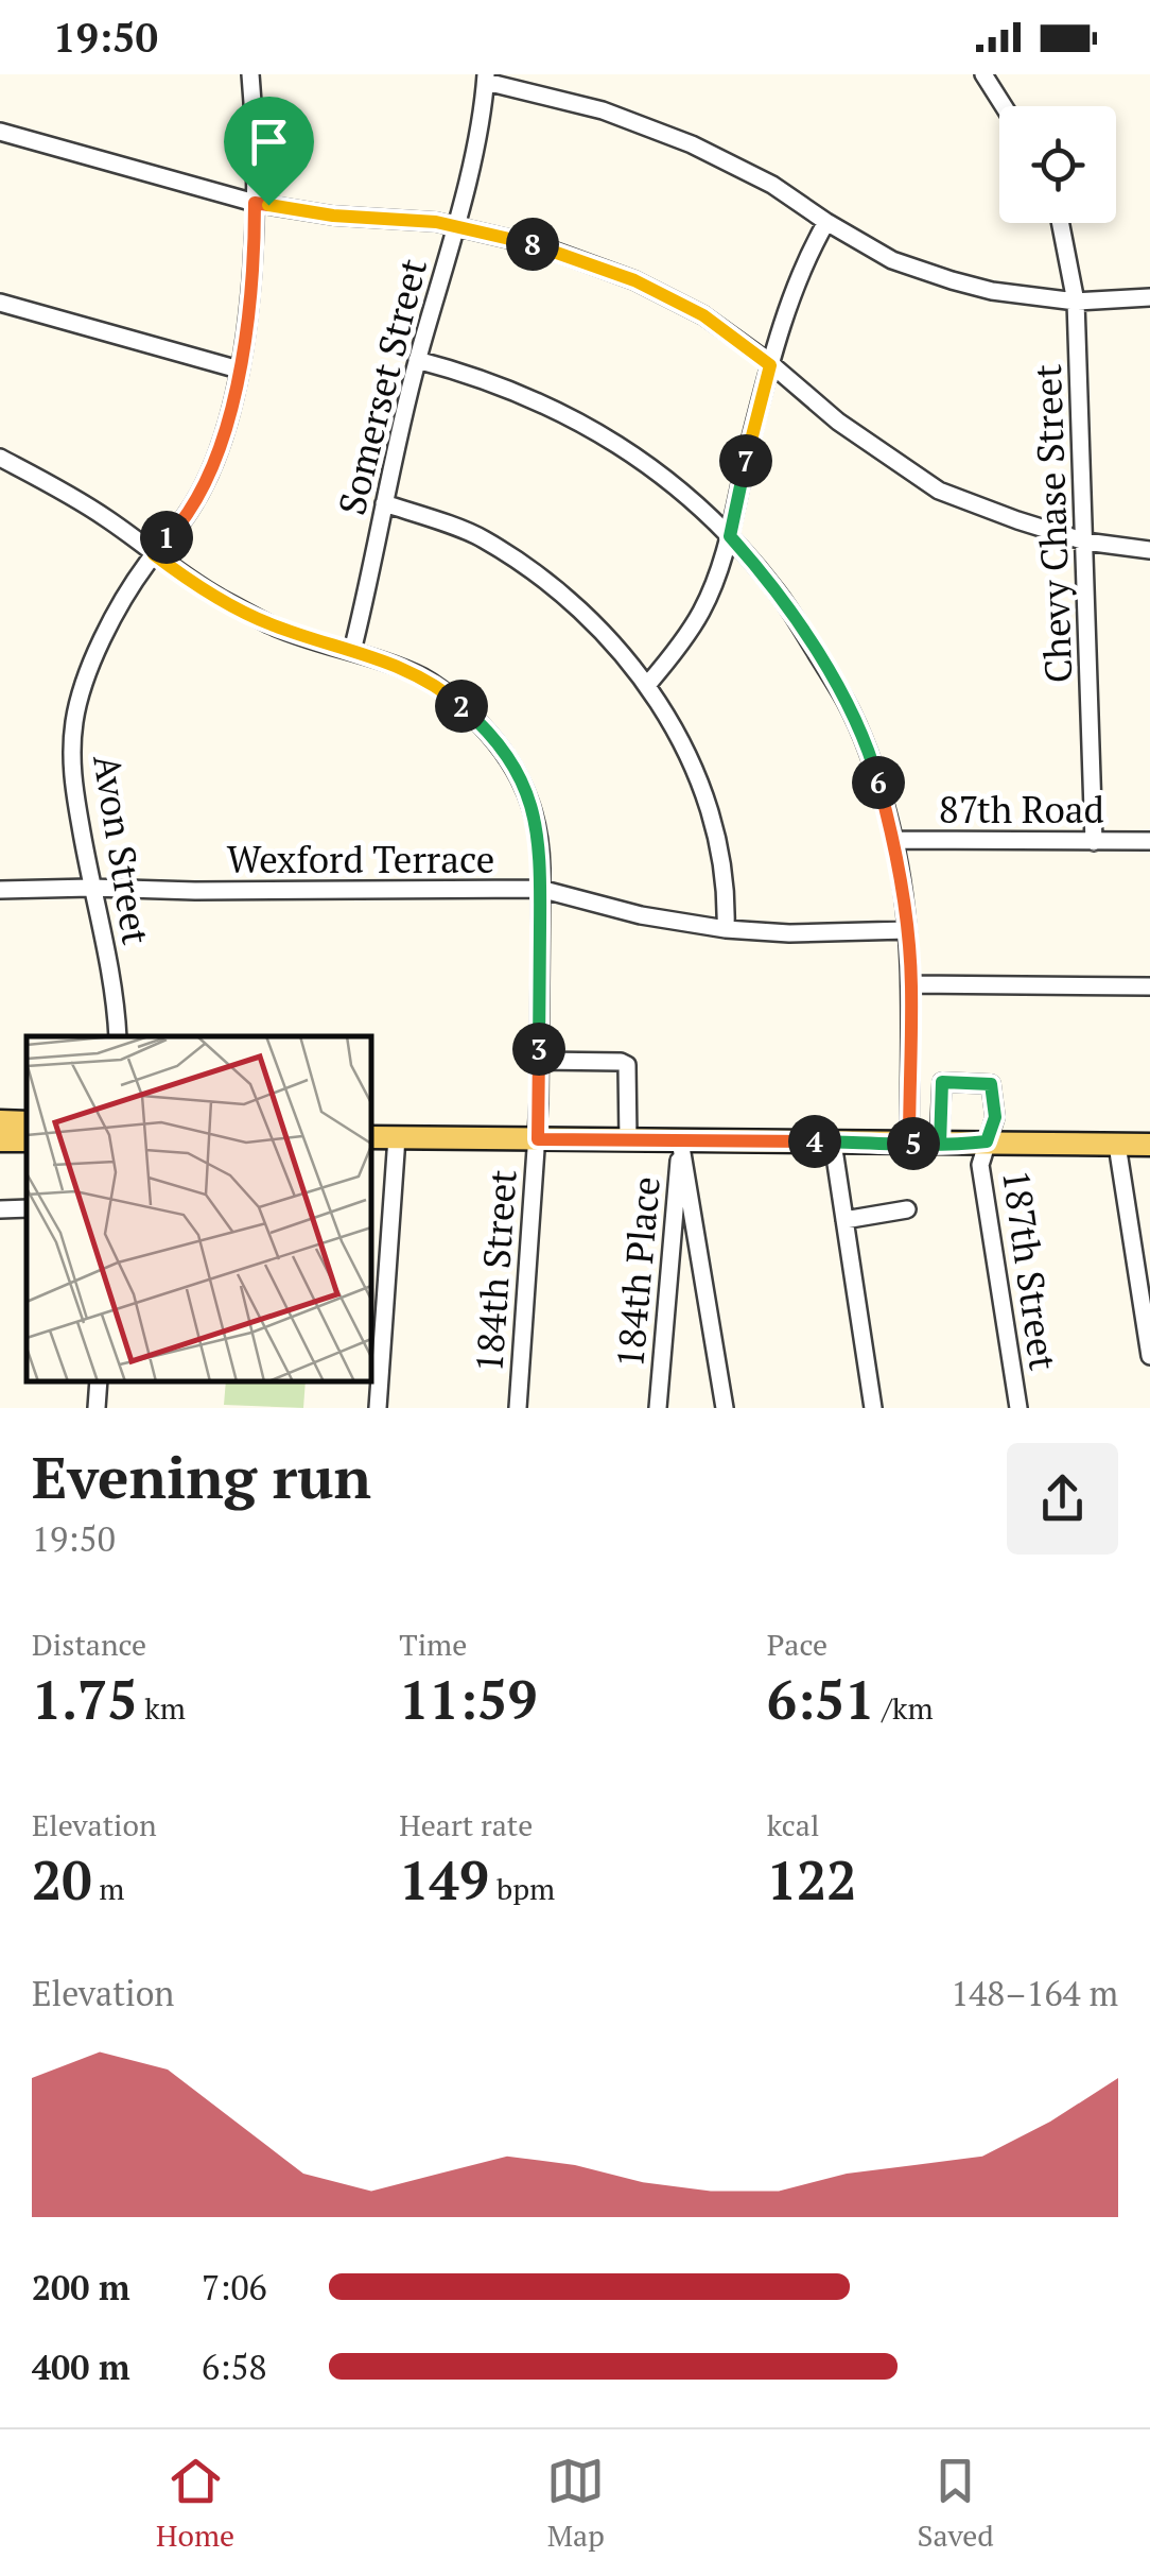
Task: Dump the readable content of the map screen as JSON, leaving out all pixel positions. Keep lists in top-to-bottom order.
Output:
{
  "streets": {
    "street": [
      "Somerset Street",
      "Chevy Chase Street",
      "87th Road",
      "Avon Street",
      "Wexford Terrace",
      "187th Street",
      "184th Street",
      "184th Place"
    ]
  },
  "crossings": [
    ["Somerset Street", "184th Street"],
    ["Chevy Chase Street", "87th Road"],
    ["Avon Street", "Wexford Terrace"],
    ["Avon Street", "184th Street"],
    ["Wexford Terrace", "184th Street"]
  ],
  "page": {
    "status": "19:50",
    "pins": [
      "8",
      "7",
      "1",
      "2",
      "6",
      "3",
      "4",
      "5"
    ],
    "heading": ["Evening run", "19:50"],
    "stats": [
      ["Distance", "1.75 km"],
      ["Time", "11:59"],
      ["Pace", "6:51 /km"],
      ["Elevation", "20 m"],
      ["Heart rate", "149 bpm"],
      ["kcal", "122"]
    ],
    "chart": ["Elevation", "148–164 m"],
    "list": [
      {
        "name": "200 m",
        "note": "7:06"
      },
      {
        "name": "400 m",
        "note": "6:58"
      }
    ],
    "tabs": ["Home", "Map", "Saved"]
  }
}
